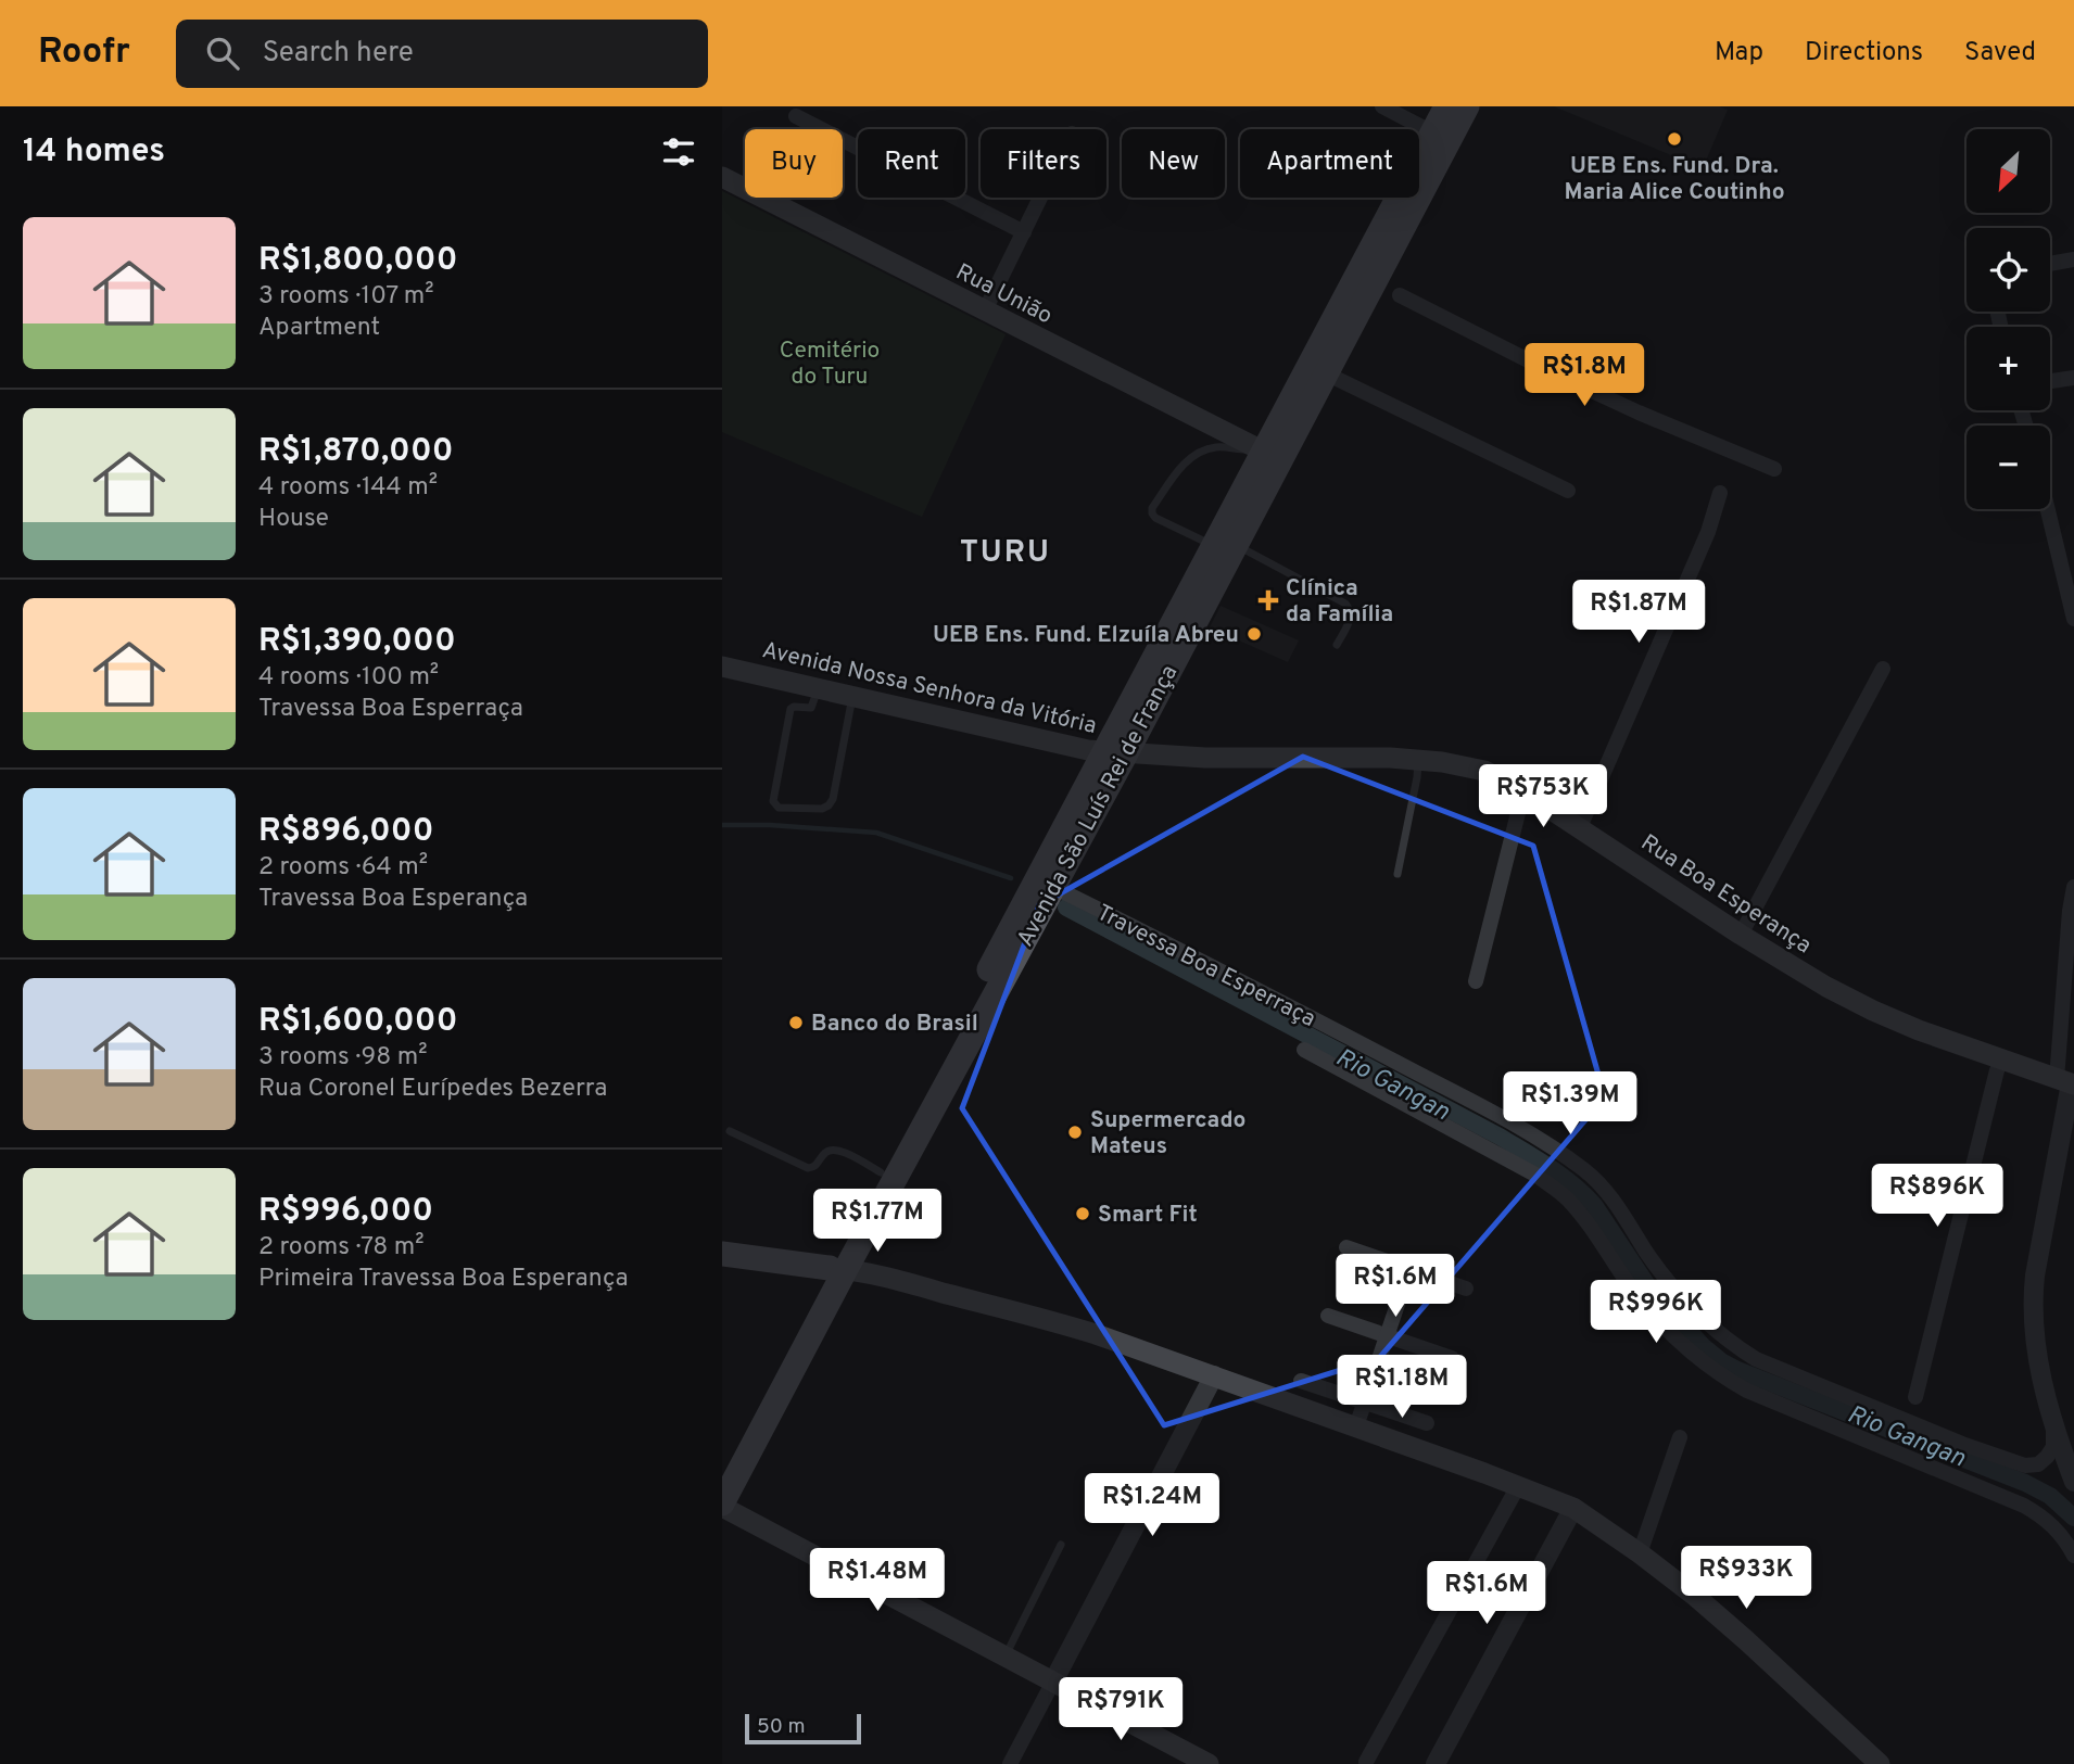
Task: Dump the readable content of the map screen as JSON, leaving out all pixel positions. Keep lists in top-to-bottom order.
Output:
{
  "streets": {
    "main road": [
      "Rua União",
      "Avenida Nossa Senhora da Vitória",
      "Avenida São Luís Rei de França",
      "Rua Boa Esperança"
    ],
    "street": ["Travessa Boa Esperraça"]
  },
  "crossings": [
    ["Rua União", "Avenida São Luís Rei de França"],
    ["Avenida Nossa Senhora da Vitória", "Avenida São Luís Rei de França"],
    ["Avenida Nossa Senhora da Vitória", "Rua Boa Esperança"],
    ["Avenida São Luís Rei de França", "Rua Boa Esperança"],
    ["Avenida São Luís Rei de França", "Travessa Boa Esperraça"]
  ],
  "districts": ["TURU"],
  "water": ["Rio Gangan"],
  "parks": ["Cemitério do Turu"],
  "places": {
    "other": [
      "UEB Ens. Fund. Dra. Maria Alice Coutinho",
      "UEB Ens. Fund. Elzuíla Abreu",
      "Banco do Brasil",
      "Supermercado Mateus",
      "Smart Fit"
    ],
    "health": ["Clínica da Família"]
  },
  "scale_bar": "50 m",
  "north": "bottom left",
  "page": {
    "header": "Roofr",
    "search": "Search here",
    "nav": ["Map", "Directions", "Saved"],
    "heading": "14 homes",
    "map_buttons": ["+", "−"],
    "chip": [
      "Buy",
      "Rent",
      "Filters",
      "New",
      "Apartment"
    ],
    "list": [
      {
        "name": "R$1,800,000",
        "note": "3 rooms · 107 m² · Apartment"
      },
      {
        "name": "R$1,870,000",
        "note": "4 rooms · 144 m² · House"
      },
      {
        "name": "R$1,390,000",
        "note": "4 rooms · 100 m² · Travessa Boa Esperraça"
      },
      {
        "name": "R$896,000",
        "note": "2 rooms · 64 m² · Travessa Boa Esperança"
      },
      {
        "name": "R$1,600,000",
        "note": "3 rooms · 98 m² · Rua Coronel Eurípedes Bezerra"
      },
      {
        "name": "R$996,000",
        "note": "2 rooms · 78 m² · Primeira Travessa Boa Esperança"
      }
    ],
    "price": [
      "R$1.8M",
      "R$1.87M",
      "R$753K",
      "R$1.39M",
      "R$896K",
      "R$1.77M",
      "R$1.6M",
      "R$996K",
      "R$1.18M",
      "R$1.24M",
      "R$933K",
      "R$1.48M",
      "R$1.6M",
      "R$791K"
    ],
    "scale": "50 m"
  }
}
